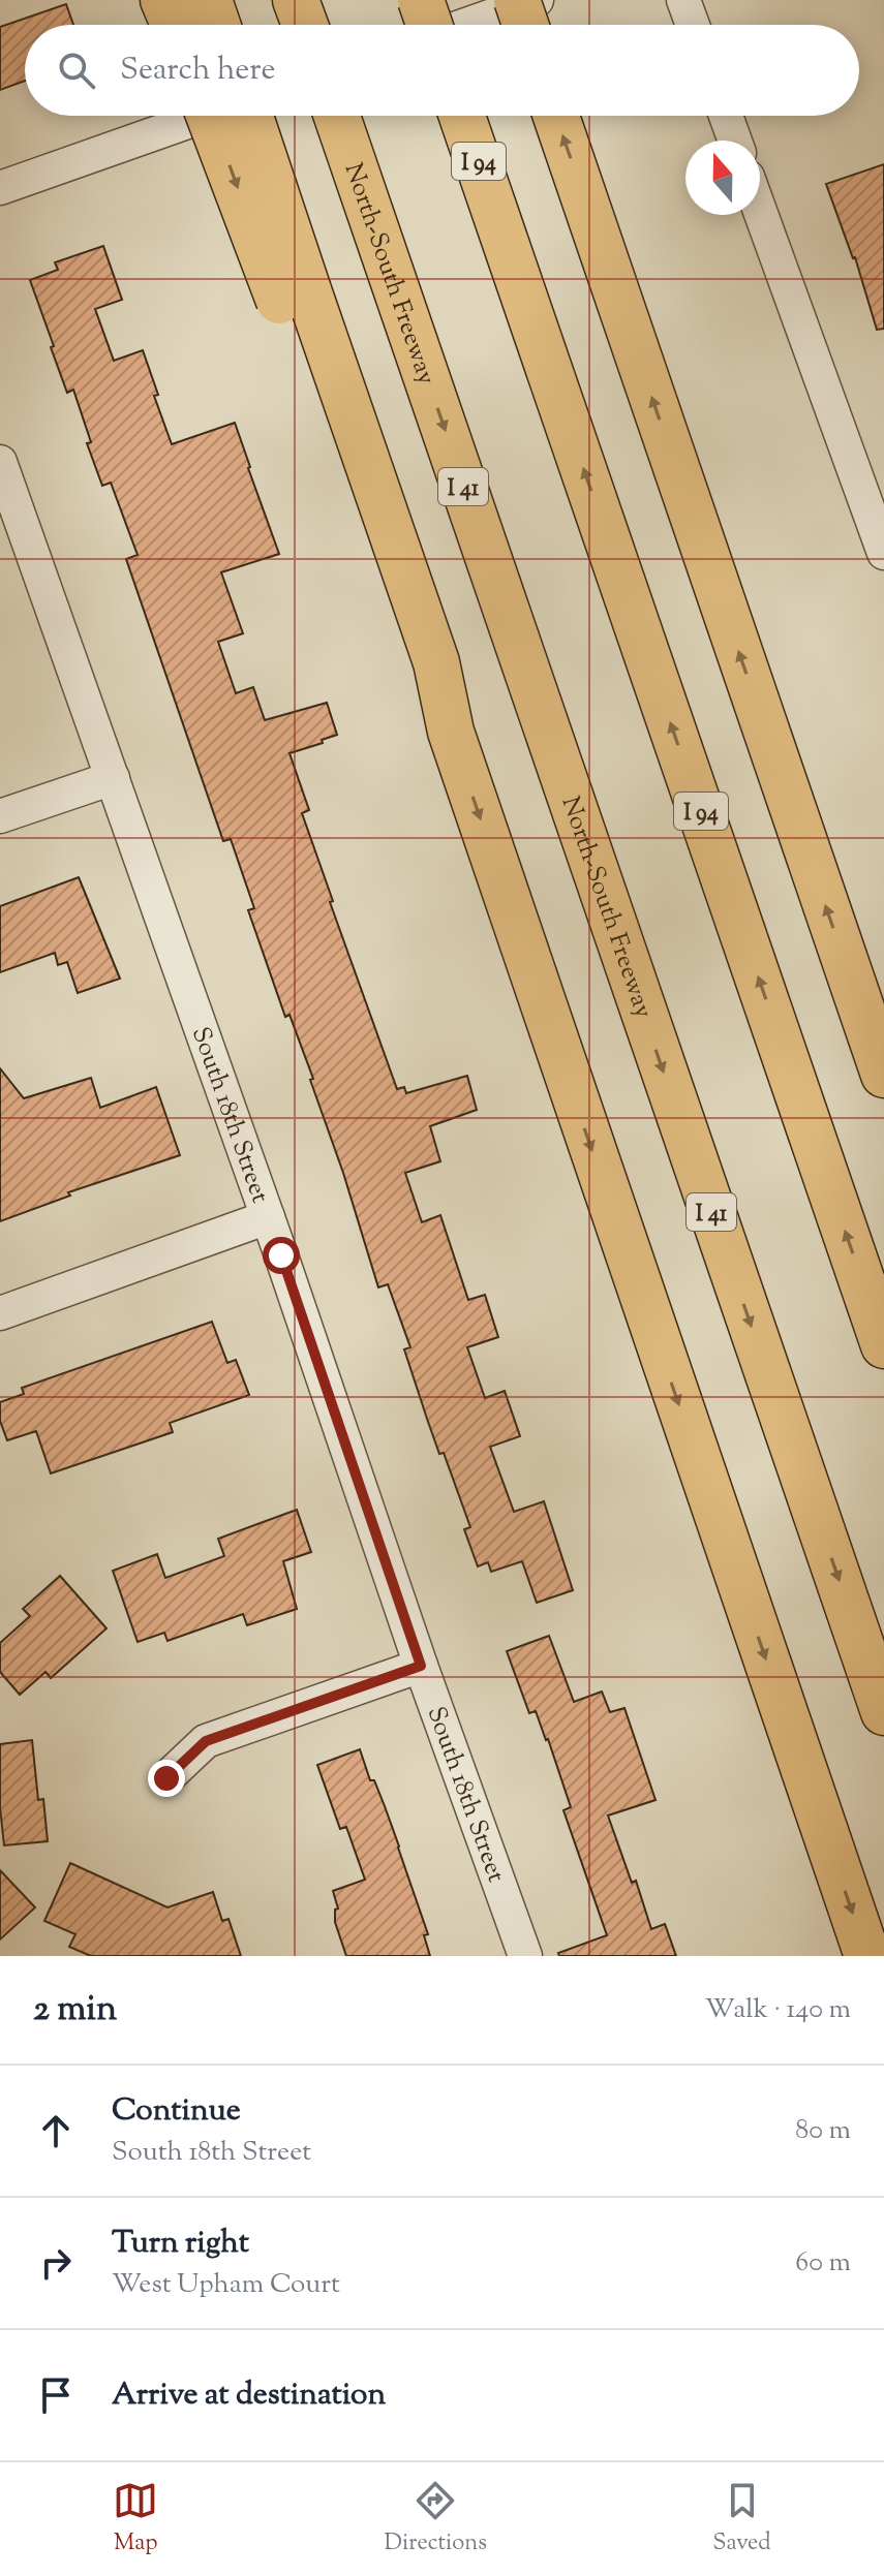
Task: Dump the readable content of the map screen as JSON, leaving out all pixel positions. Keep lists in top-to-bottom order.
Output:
{
  "streets": {
    "highway": ["I 94", "North-South Freeway", "I 41"],
    "street": ["South 18th Street"]
  },
  "north": "top",
  "page": {
    "search": "Search here",
    "heading": ["2 min", "Walk · 140 m"],
    "list": [
      ["Continue", "South 18th Street", "80 m"],
      ["Turn right", "West Upham Court", "60 m"],
      "Arrive at destination"
    ],
    "nav": ["Map", "Directions", "Saved"]
  }
}
